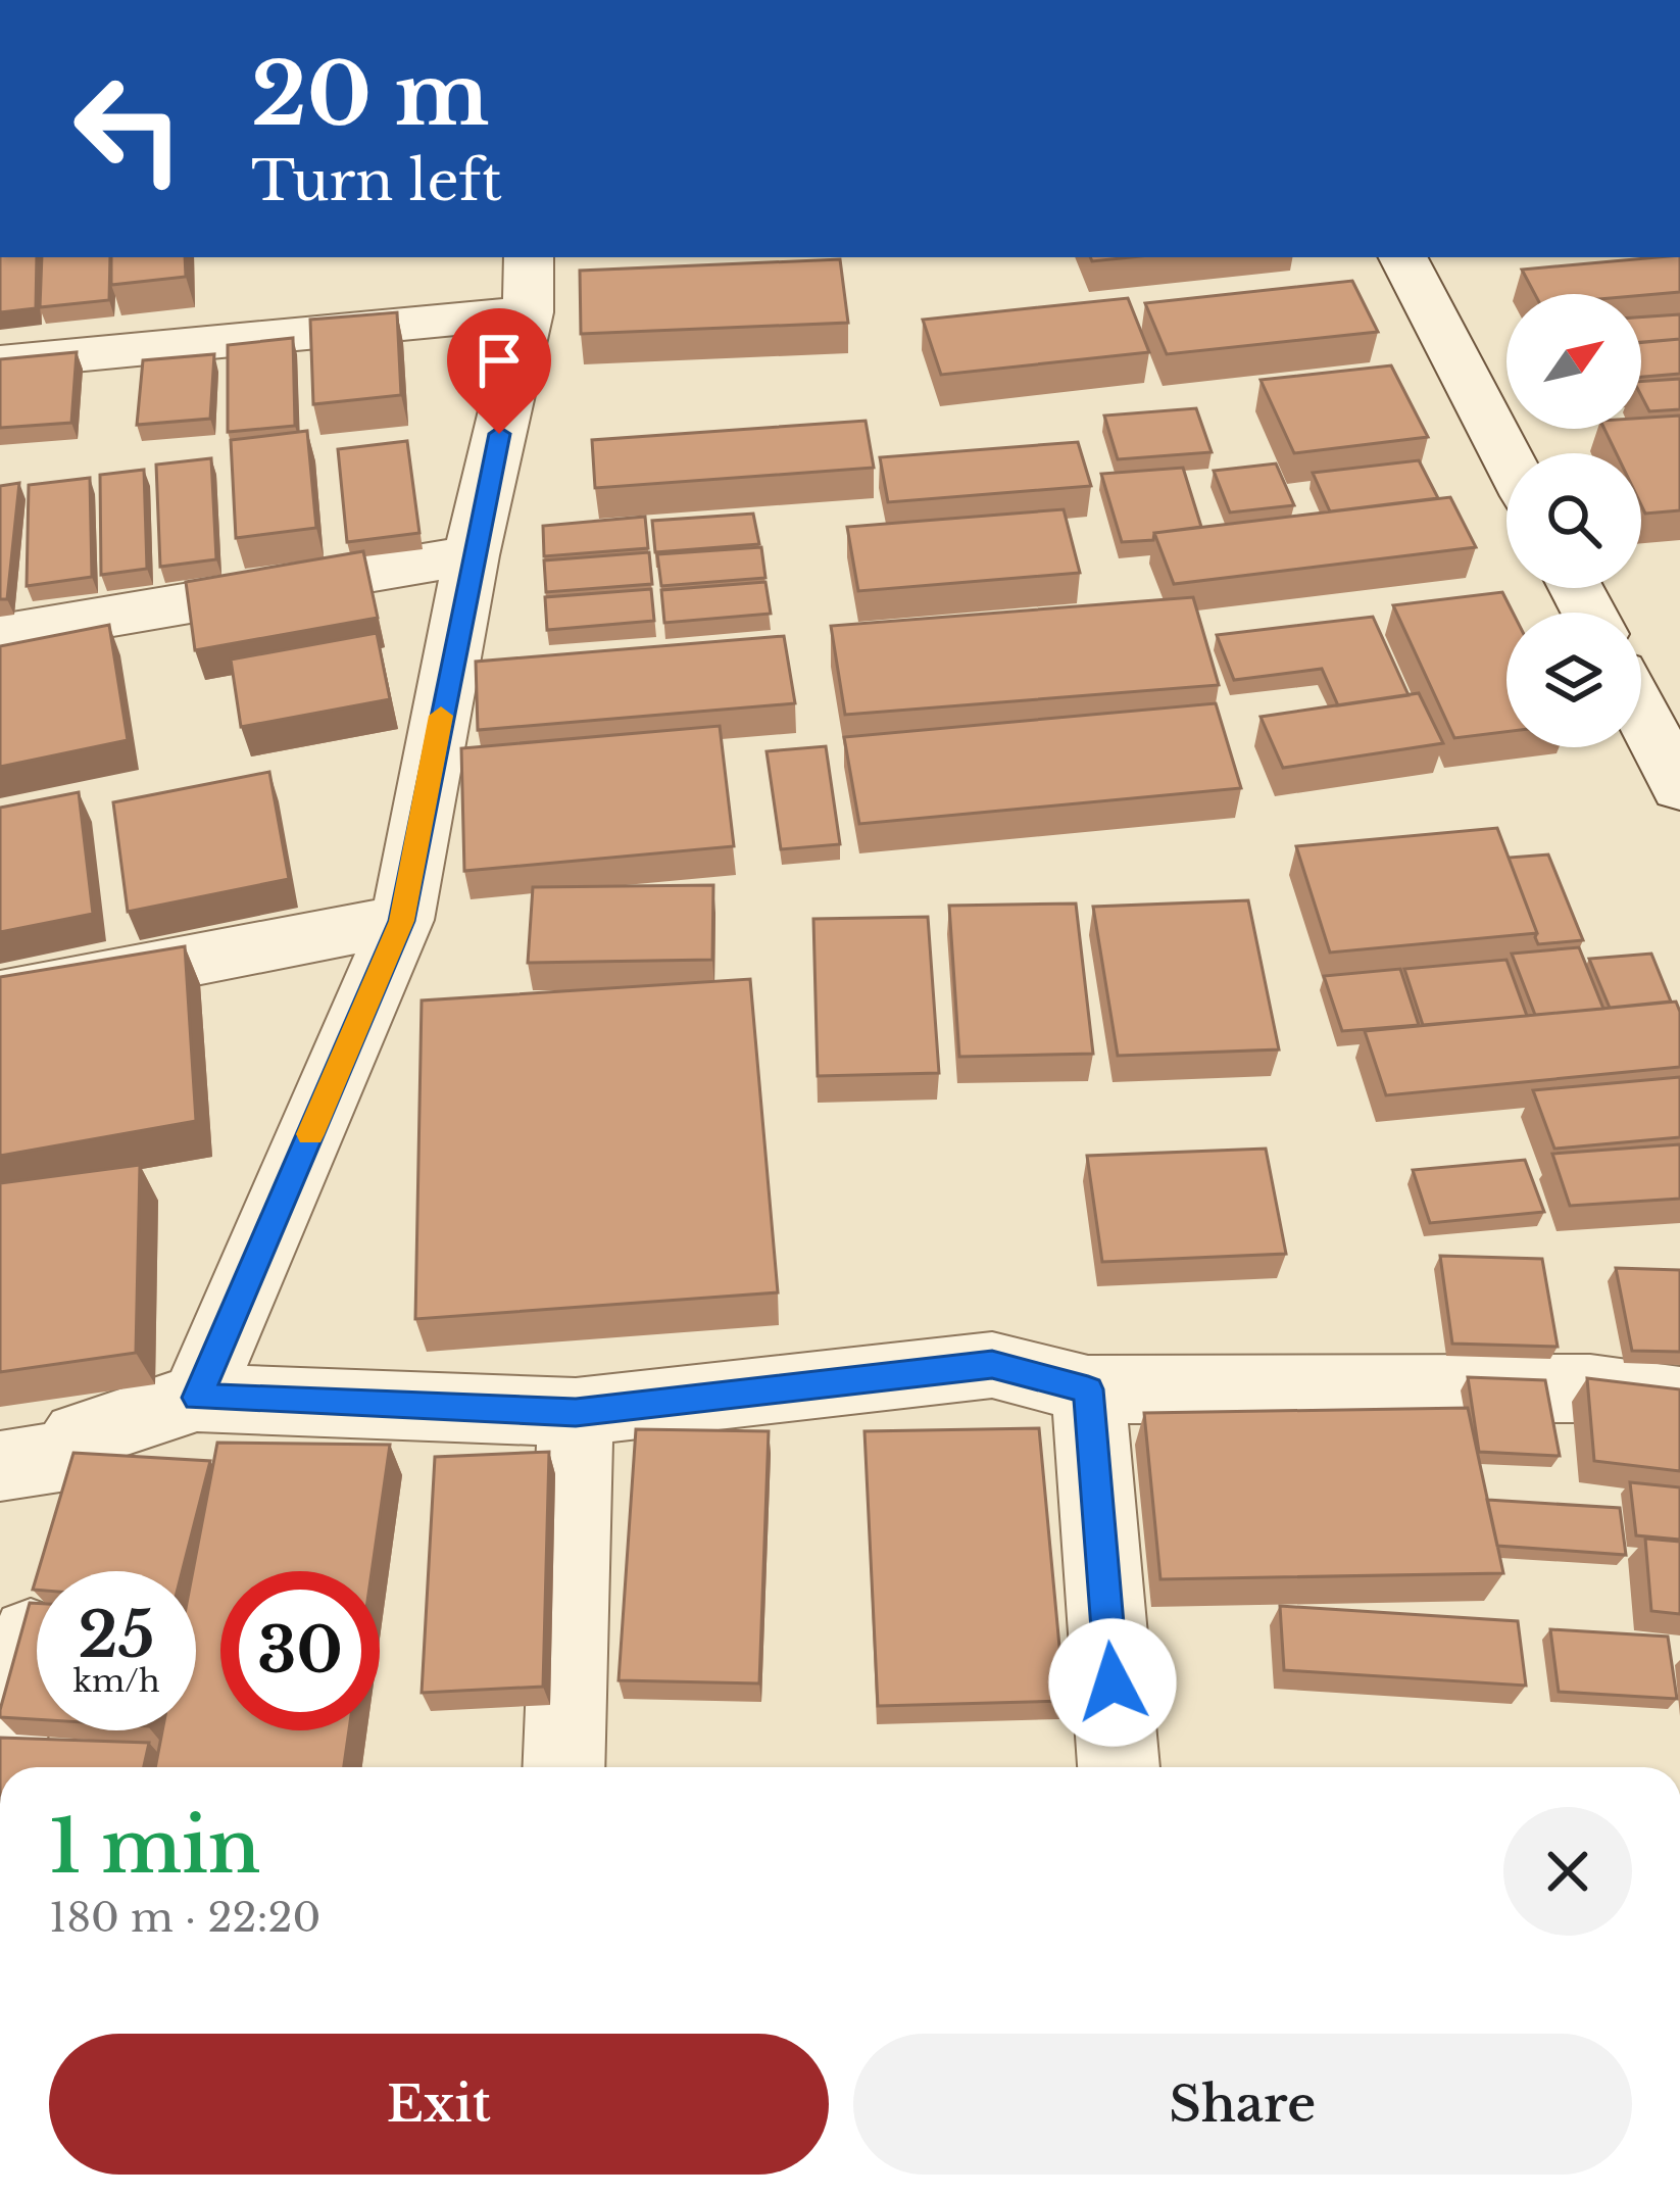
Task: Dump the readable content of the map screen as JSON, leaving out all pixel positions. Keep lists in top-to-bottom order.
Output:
{
  "north": "top right",
  "page": {
    "turn": ["20 m", "Turn left"],
    "speed": "25 km/h",
    "limit": "30",
    "heading": ["1 min", "180 m · 22:20"],
    "buttons": ["Exit", "Share"]
  }
}
